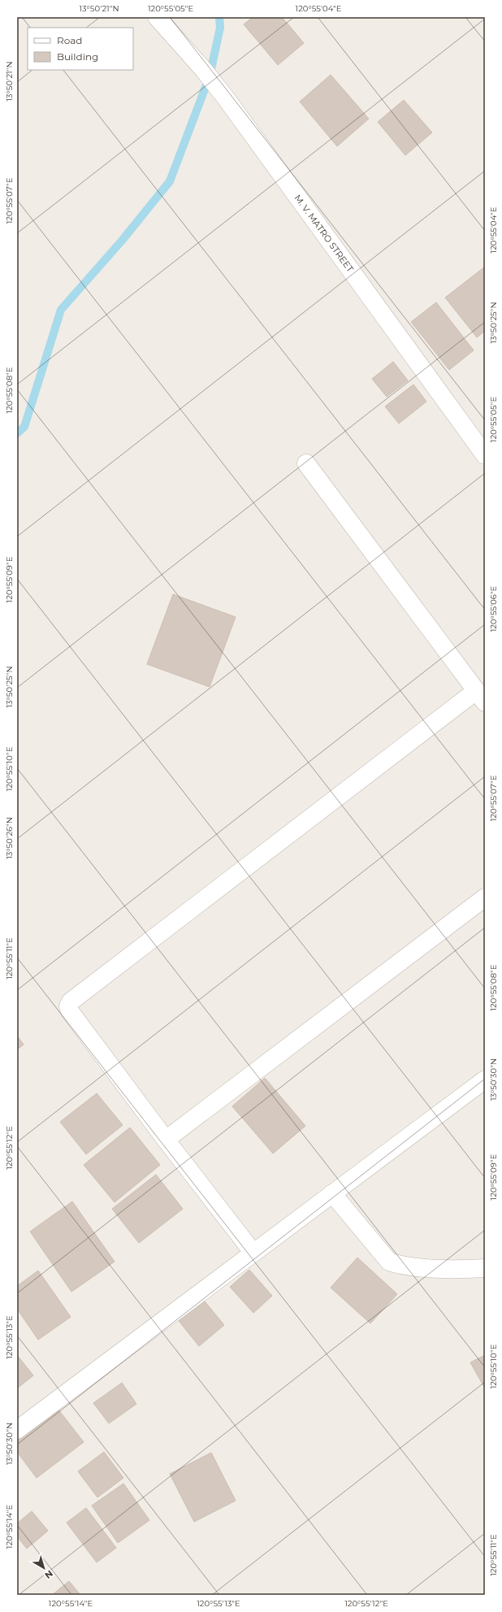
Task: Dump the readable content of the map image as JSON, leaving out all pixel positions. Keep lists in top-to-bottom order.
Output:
{
  "streets": {
    "street": ["M. V. MATRO STREET"]
  },
  "legend": ["Road", "Building"],
  "north": "bottom right",
  "coordinates": [
    "13°50'21\"N",
    "120°55'05\"E",
    "120°55'04\"E",
    "120°55'07\"E",
    "13°50'25\"N",
    "120°55'08\"E",
    "120°55'09\"E",
    "120°55'06\"E",
    "120°55'10\"E",
    "13°50'26\"N",
    "120°55'11\"E",
    "13°50'30\"N",
    "120°55'12\"E",
    "120°55'13\"E",
    "120°55'14\"E"
  ]
}
